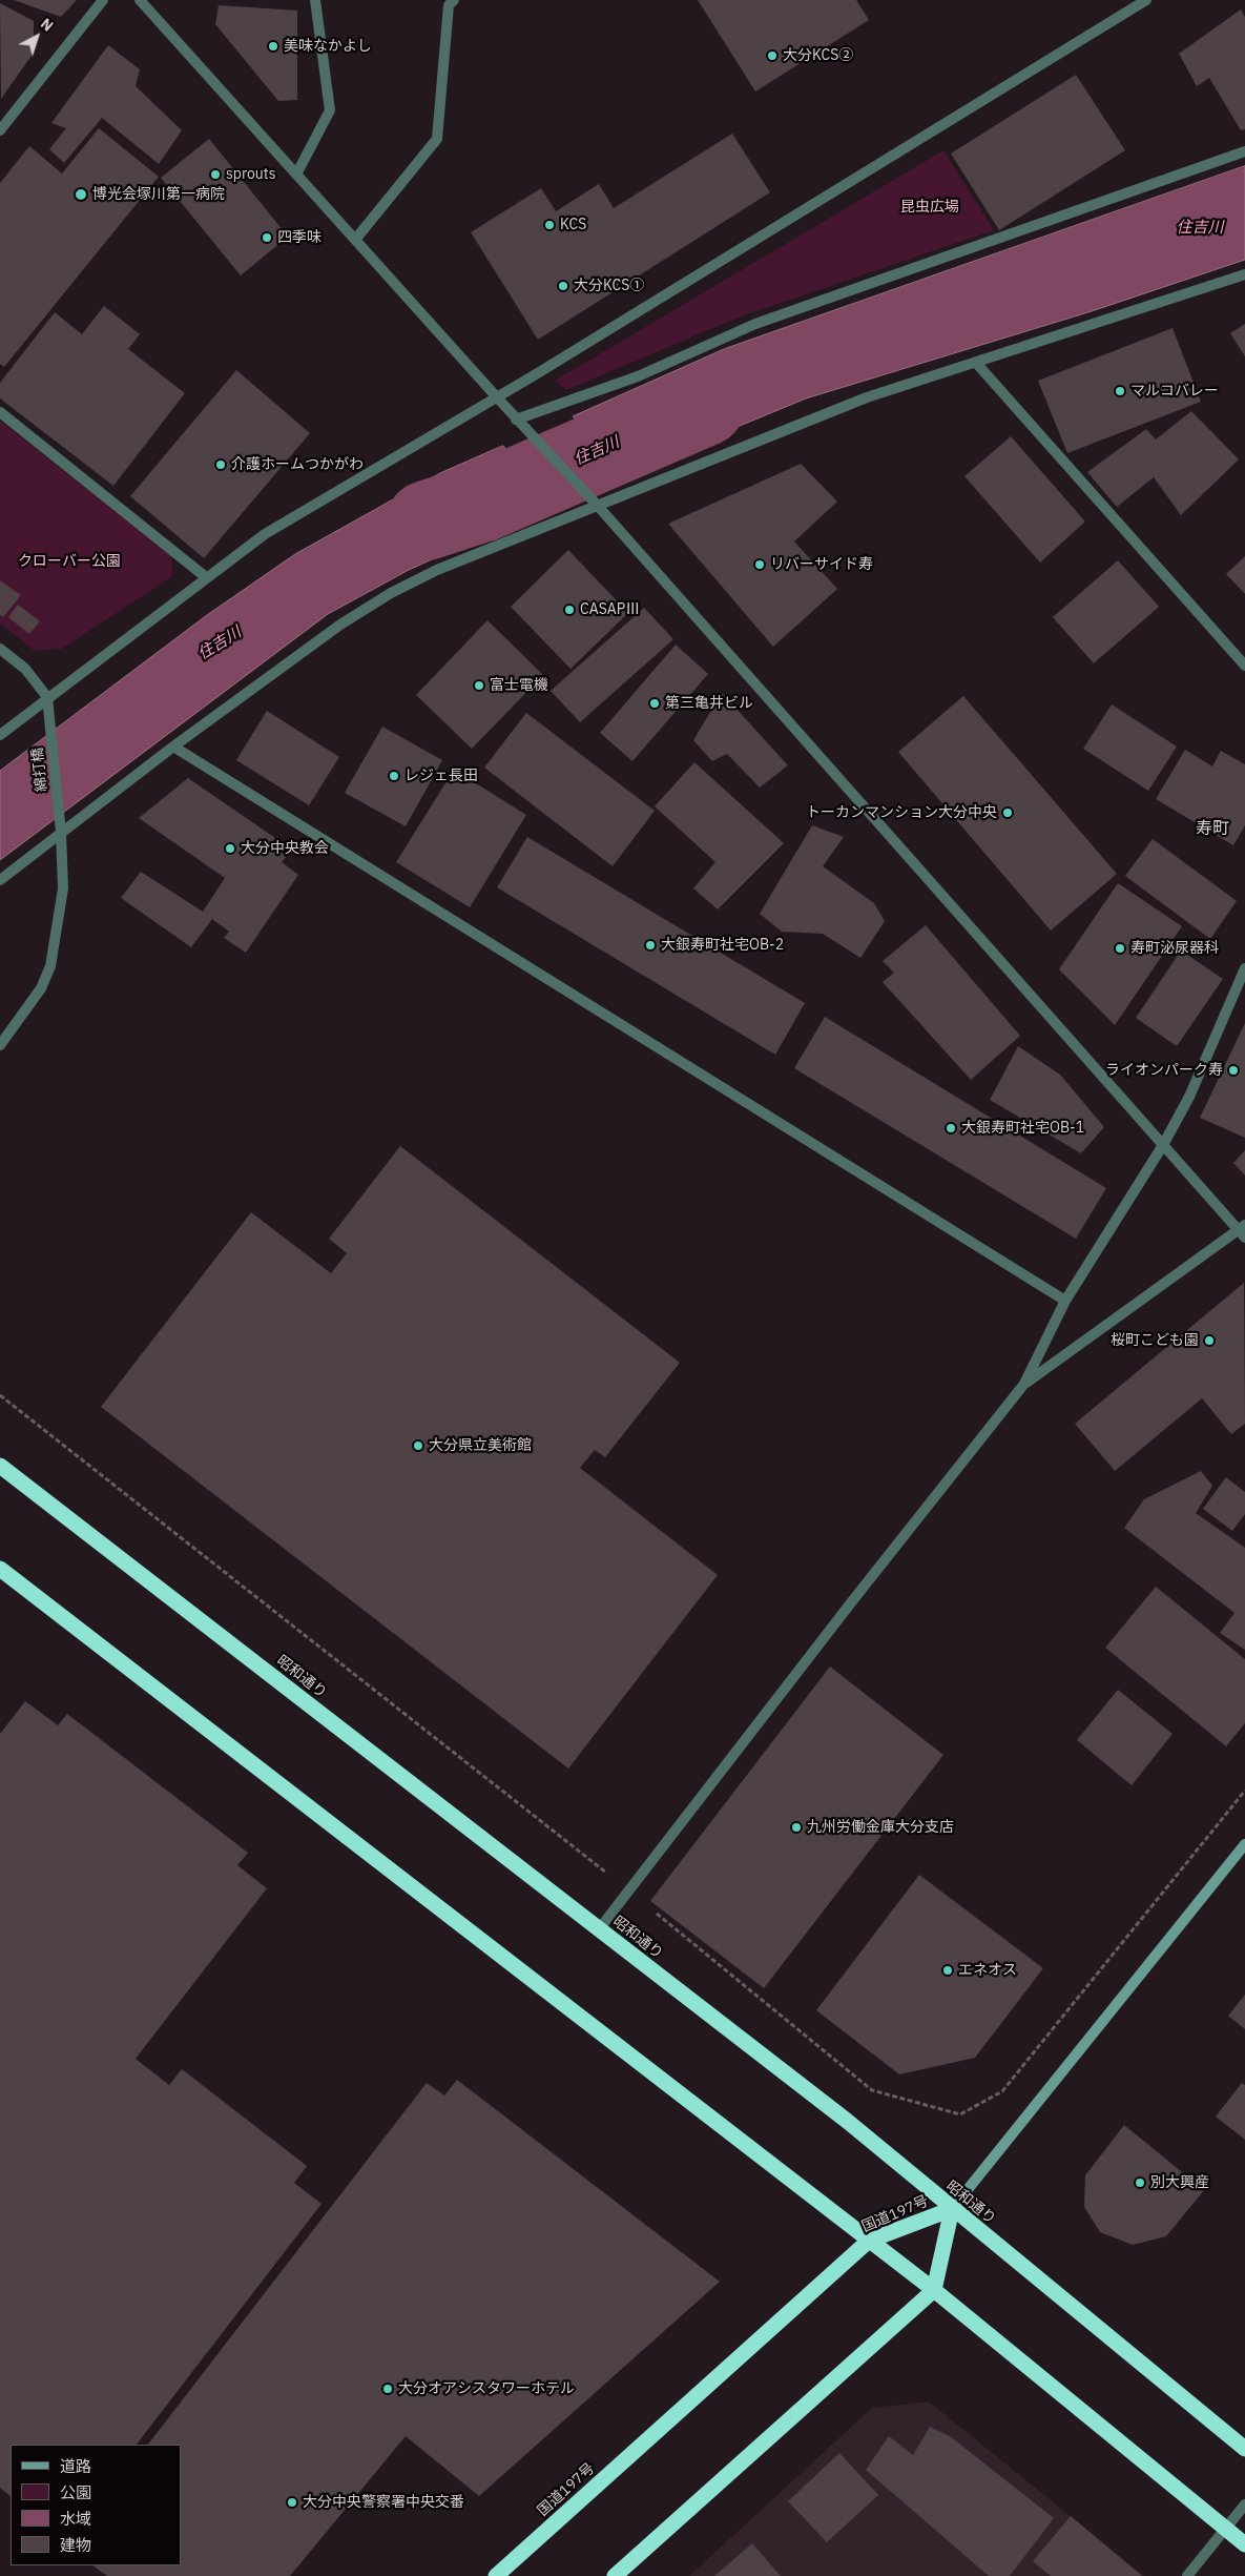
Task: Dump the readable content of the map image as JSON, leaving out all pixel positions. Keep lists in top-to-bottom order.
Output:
{
  "streets": {
    "highway": ["昭和通り", "国道197号"],
    "street": ["綿打橋"]
  },
  "crossings": [
    ["昭和通り", "国道197号"]
  ],
  "districts": ["寿町"],
  "water": ["住吉川"],
  "parks": ["昆虫広場", "クローバー公園"],
  "places": [
    "美味なかよし",
    "大分KCS②",
    "sprouts",
    "博光会塚川第一病院",
    "KCS",
    "四季味",
    "大分KCS①",
    "マルコバレー",
    "介護ホームつかがわ",
    "リバーサイド寿",
    "CASAPⅢ",
    "富士電機",
    "第三亀井ビル",
    "レジェ長田",
    "トーカンマンション大分中央",
    "大分中央教会",
    "大銀寿町社宅OB-2",
    "寿町泌尿器科",
    "ライオンパーク寿",
    "大銀寿町社宅OB-1",
    "桜町こども園",
    "大分県立美術館",
    "九州労働金庫大分支店",
    "エネオス",
    "別大興産",
    "大分オアシスタワーホテル",
    "大分中央警察署中央交番"
  ],
  "legend": [
    "道路",
    "公園",
    "水域",
    "建物"
  ],
  "north": "top right"
}
